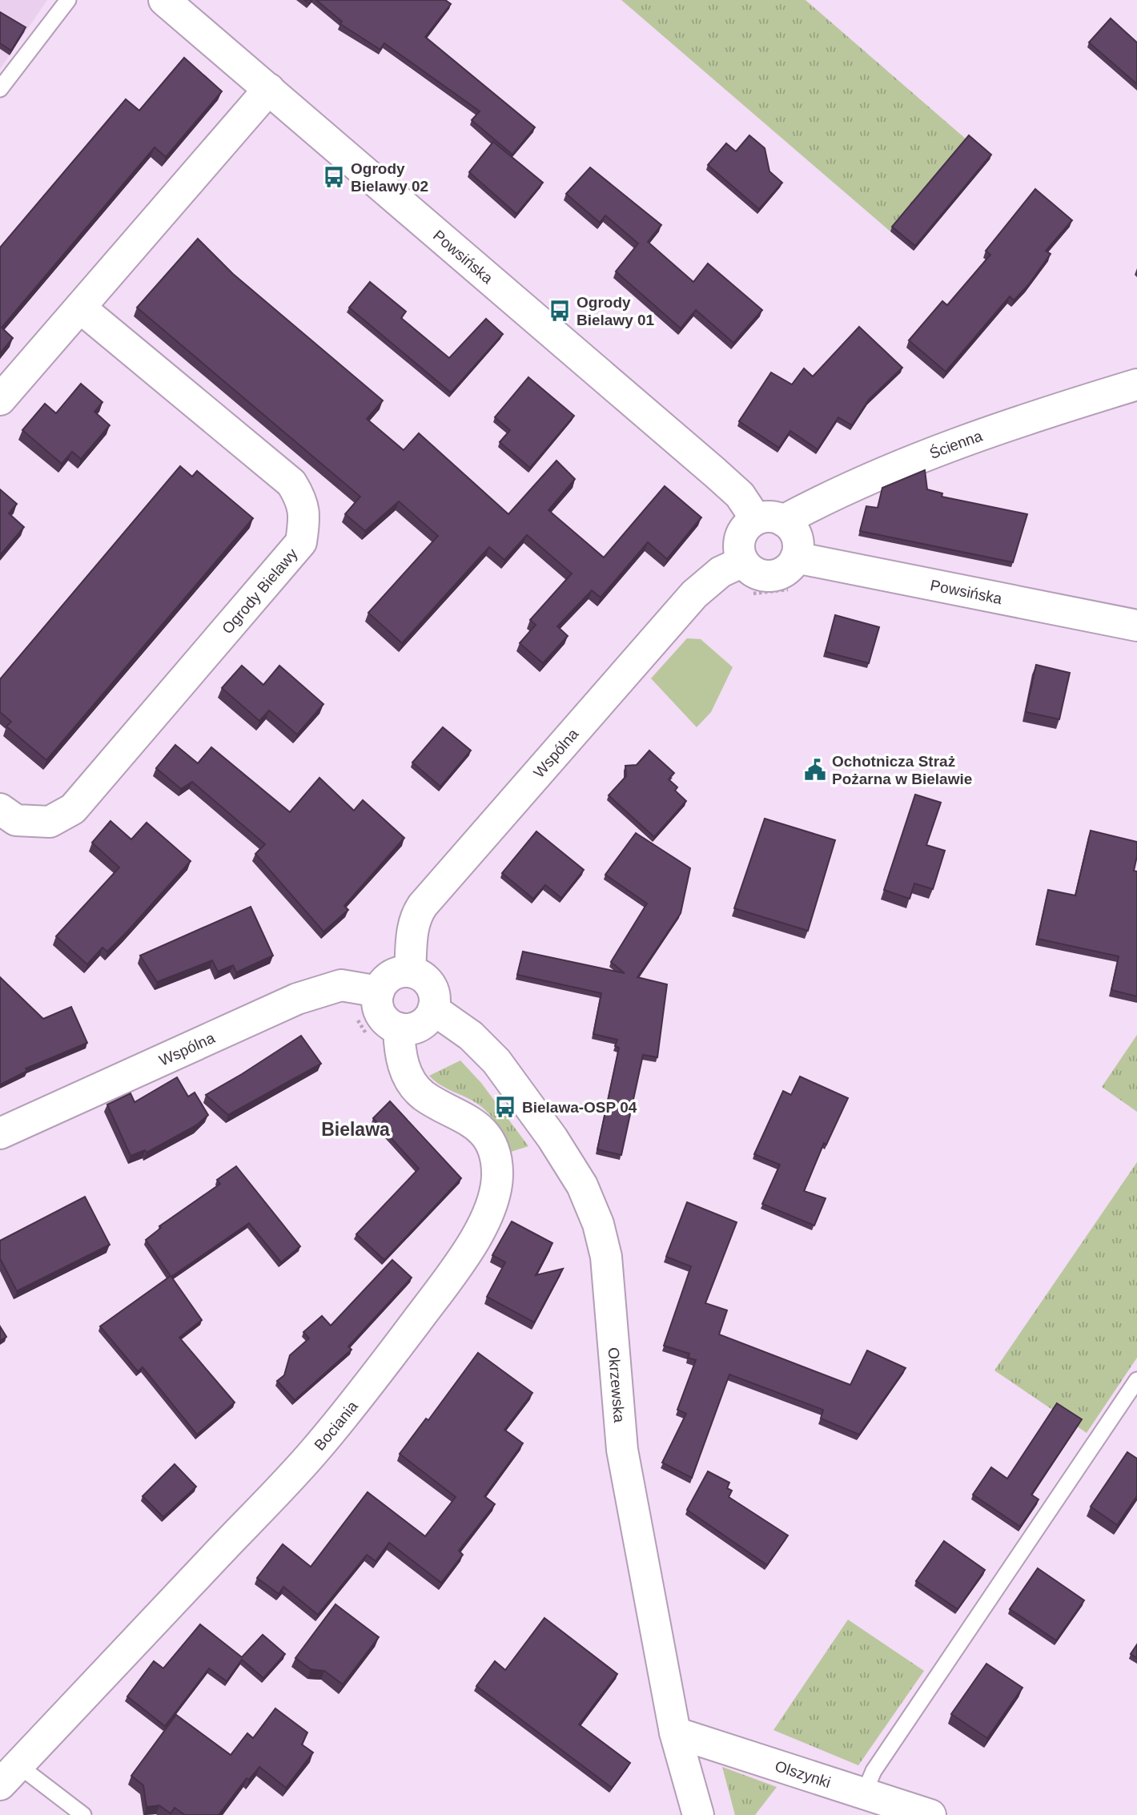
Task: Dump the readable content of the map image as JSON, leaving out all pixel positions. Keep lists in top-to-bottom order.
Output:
{
  "streets": {
    "street": [
      "Powsińska",
      "Ścienna",
      "Ogrody Bielawy",
      "Wspólna",
      "Okrzewska",
      "Bociania",
      "Olszynki"
    ]
  },
  "crossings": [
    ["Powsińska", "Ścienna"],
    ["Powsińska", "Wspólna"],
    ["Ścienna", "Wspólna"],
    ["Wspólna", "Okrzewska"],
    ["Wspólna", "Bociania"],
    ["Okrzewska", "Bociania"],
    ["Okrzewska", "Olszynki"]
  ],
  "districts": ["Bielawa"],
  "places": {
    "bus stop": ["Ogrody Bielawy 02", "Ogrody Bielawy 01", "Bielawa-OSP 04"],
    "public building": ["Ochotnicza Straż Pożarna w Bielawie"]
  }
}
